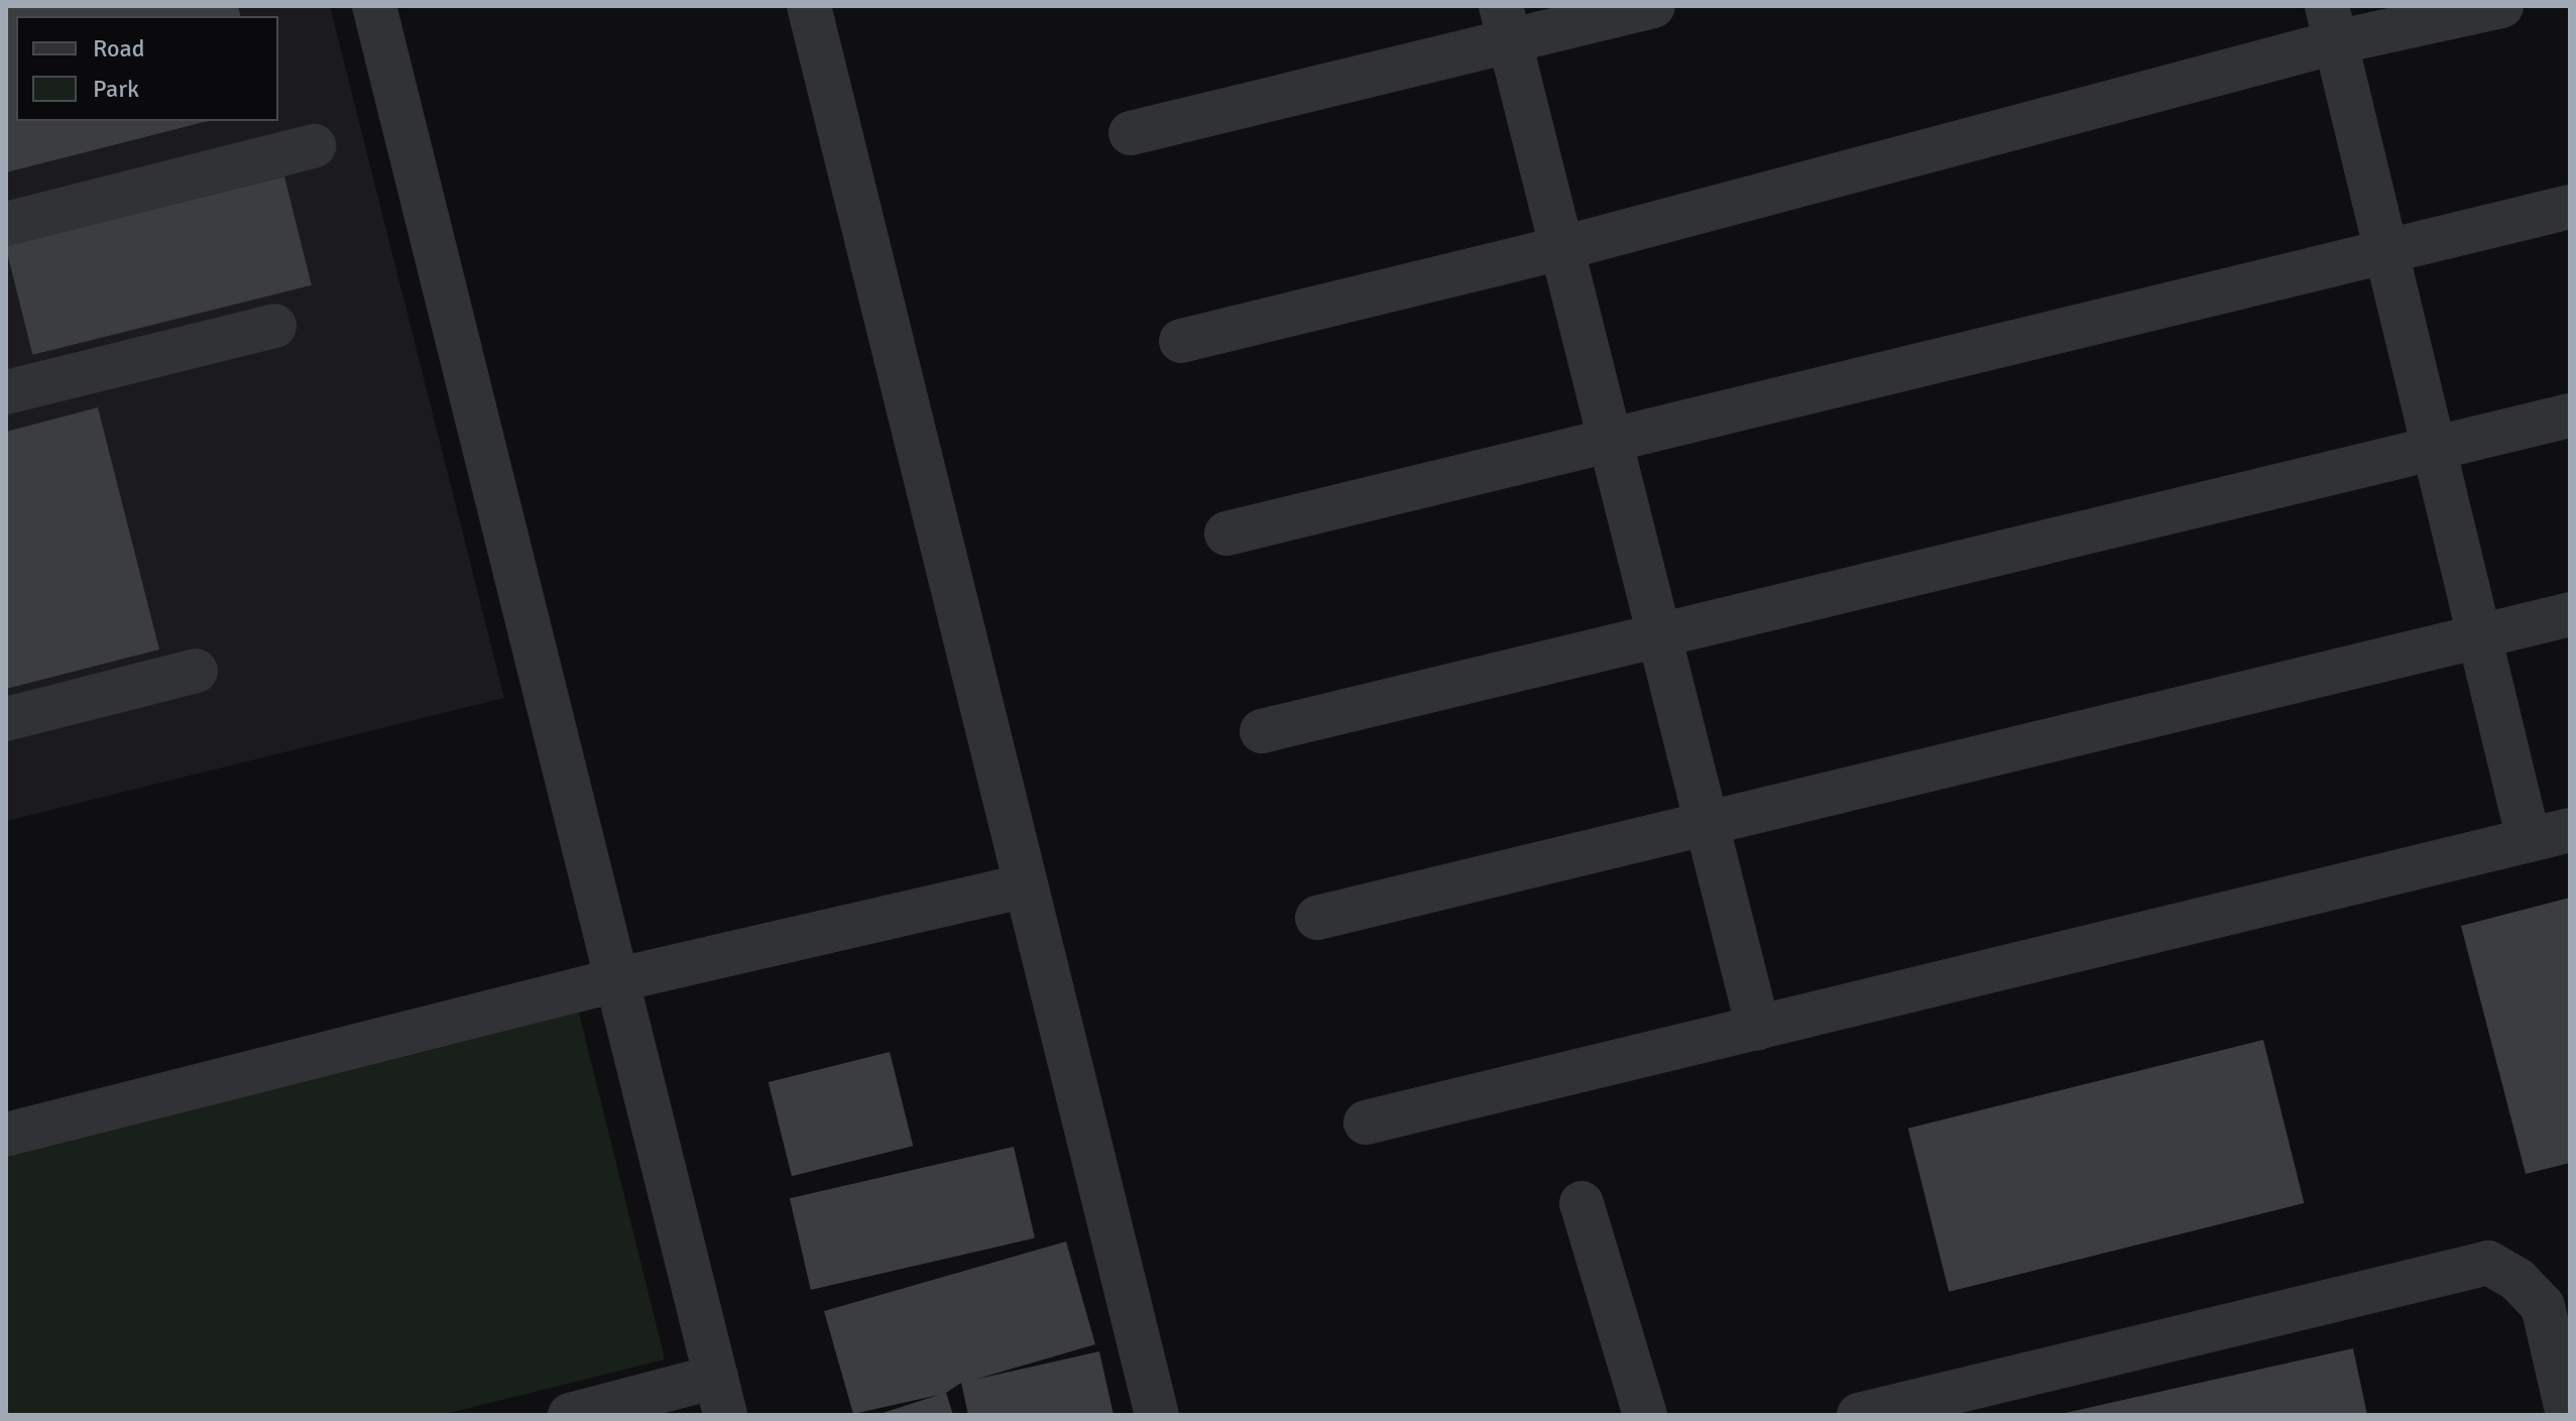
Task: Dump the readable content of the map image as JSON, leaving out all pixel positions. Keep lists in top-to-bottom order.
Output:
{
  "legend": ["Road", "Park"]
}
